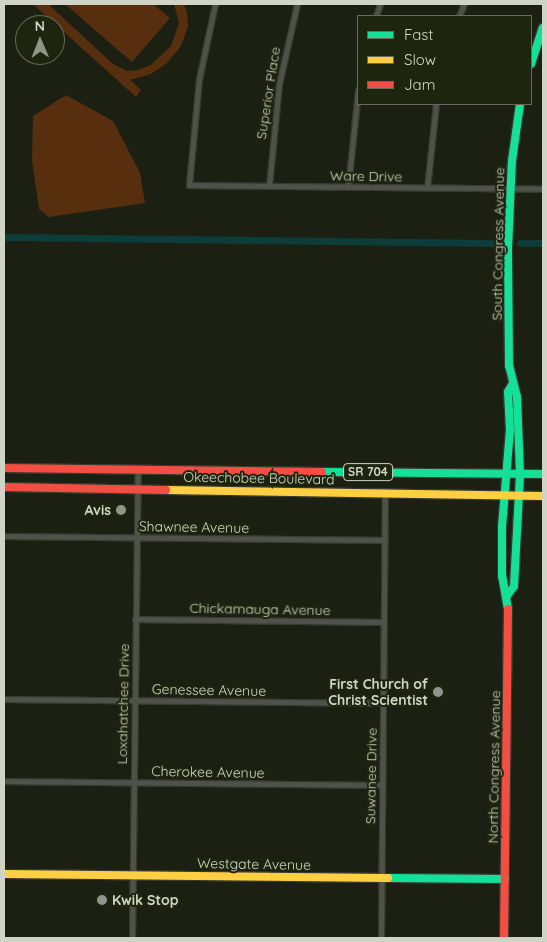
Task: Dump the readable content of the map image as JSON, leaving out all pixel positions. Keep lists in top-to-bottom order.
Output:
{
  "streets": {
    "street": [
      "Superior Place",
      "Ware Drive",
      "South Congress Avenue",
      "SR 704",
      "Okeechobee Boulevard",
      "Shawnee Avenue",
      "Chickamauga Avenue",
      "Genessee Avenue",
      "Loxahatchee Drive",
      "North Congress Avenue",
      "Cherokee Avenue",
      "Suwanee Drive",
      "Westgate Avenue"
    ]
  },
  "crossings": [
    ["Superior Place", "Ware Drive"],
    ["Ware Drive", "South Congress Avenue"],
    ["South Congress Avenue", "Okeechobee Boulevard"],
    ["South Congress Avenue", "North Congress Avenue"],
    ["Okeechobee Boulevard", "Loxahatchee Drive"],
    ["Okeechobee Boulevard", "North Congress Avenue"],
    ["Okeechobee Boulevard", "Suwanee Drive"],
    ["Shawnee Avenue", "Loxahatchee Drive"],
    ["Shawnee Avenue", "Suwanee Drive"],
    ["Chickamauga Avenue", "Loxahatchee Drive"],
    ["Chickamauga Avenue", "Suwanee Drive"],
    ["Genessee Avenue", "Loxahatchee Drive"],
    ["Genessee Avenue", "Suwanee Drive"],
    ["Loxahatchee Drive", "Cherokee Avenue"],
    ["Loxahatchee Drive", "Westgate Avenue"],
    ["North Congress Avenue", "Westgate Avenue"],
    ["Cherokee Avenue", "Suwanee Drive"],
    ["Suwanee Drive", "Westgate Avenue"]
  ],
  "places": ["Avis", "First Church of Christ Scientist", "Kwik Stop"],
  "legend": ["Fast", "Slow", "Jam"],
  "north": "top"
}
